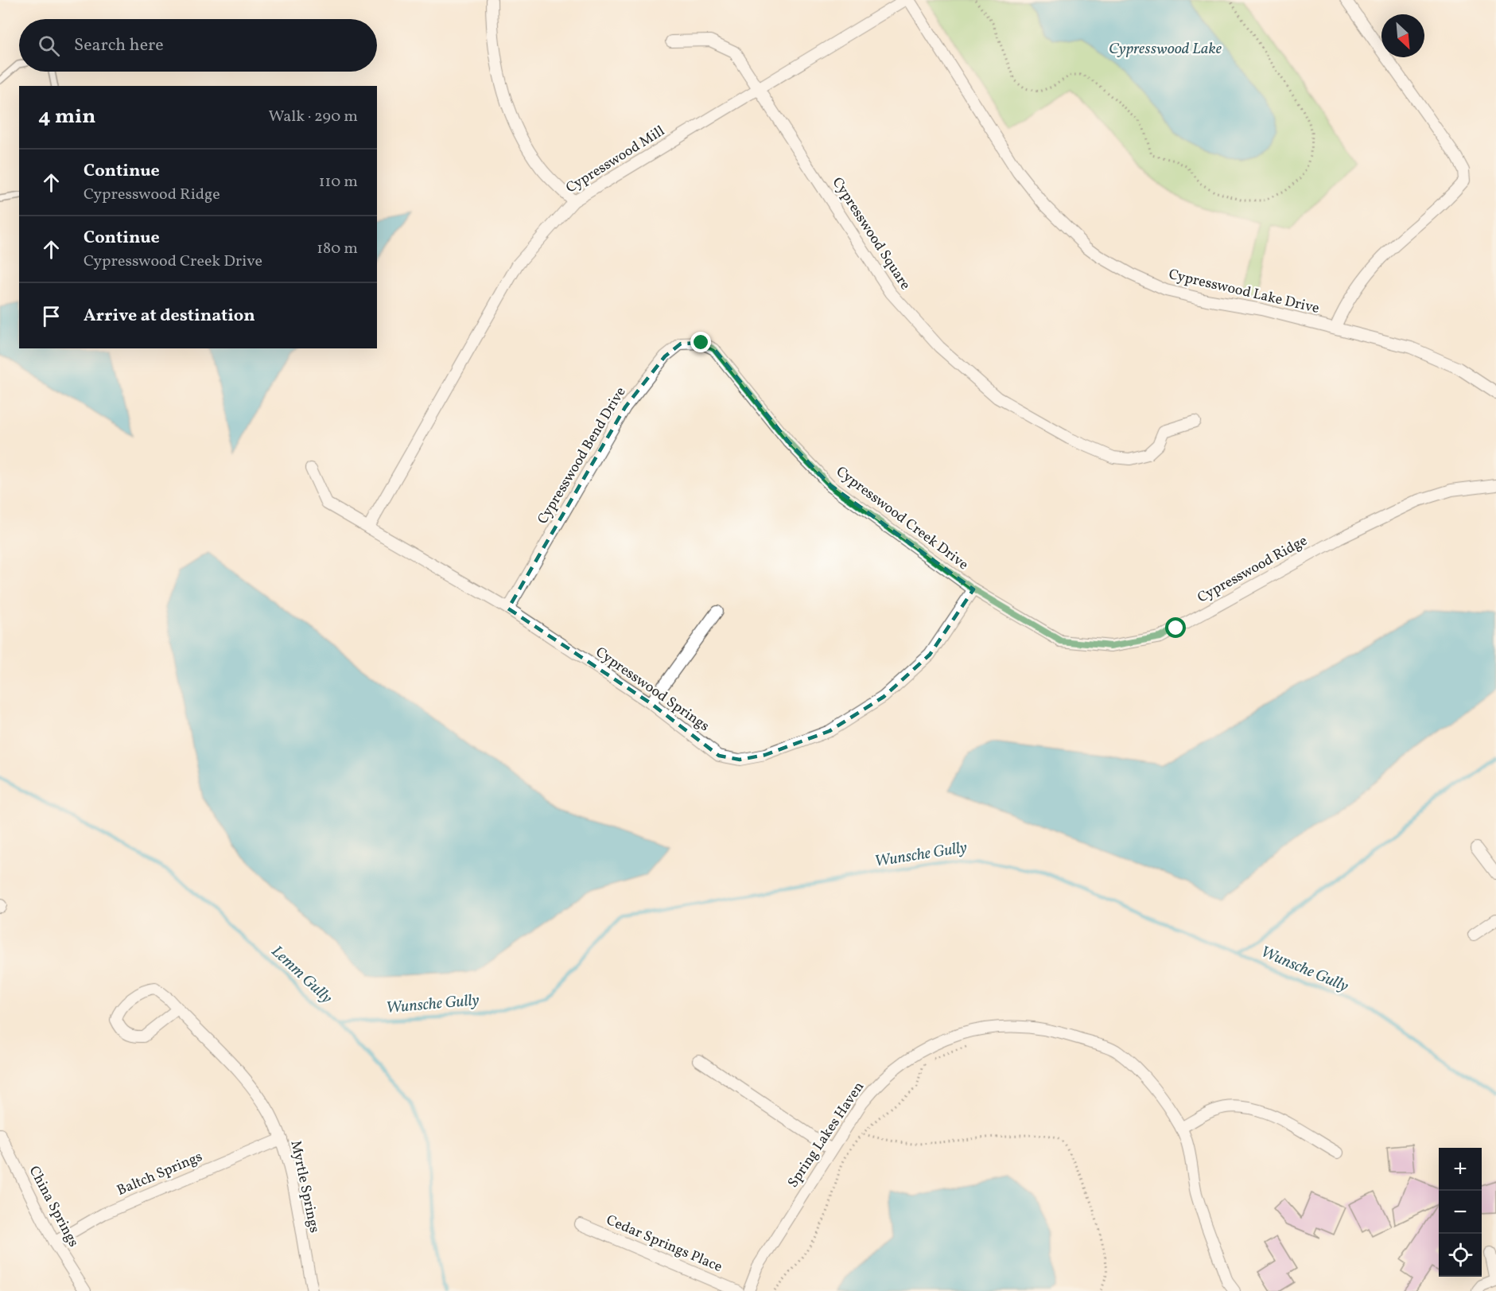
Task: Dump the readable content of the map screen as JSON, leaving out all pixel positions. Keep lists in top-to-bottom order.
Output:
{
  "streets": {
    "street": [
      "Cypresswood Mill",
      "Cypresswood Square",
      "Cypresswood Lake Drive",
      "Cypresswood Bend Drive",
      "Cypresswood Creek Drive",
      "Cypresswood Ridge",
      "Cypresswood Springs",
      "Spring Lakes Haven",
      "Baltch Springs",
      "Myrtle Springs",
      "China Springs",
      "Cedar Springs Place"
    ]
  },
  "crossings": [
    ["Cypresswood Mill", "Cypresswood Square"],
    ["Cypresswood Mill", "Cypresswood Springs"],
    ["Cypresswood Bend Drive", "Cypresswood Creek Drive"],
    ["Cypresswood Bend Drive", "Cypresswood Springs"],
    ["Cypresswood Creek Drive", "Cypresswood Ridge"],
    ["Cypresswood Creek Drive", "Cypresswood Springs"],
    ["Cypresswood Ridge", "Cypresswood Springs"],
    ["Baltch Springs", "Myrtle Springs"],
    ["Baltch Springs", "China Springs"]
  ],
  "water": ["Cypresswood Lake", "Wunsche Gully", "Lemm Gully"],
  "north": "bottom right",
  "page": {
    "search": "Search here",
    "heading": ["4 min", "Walk · 290 m"],
    "list": [
      ["Continue", "Cypresswood Ridge", "110 m"],
      ["Continue", "Cypresswood Creek Drive", "180 m"],
      "Arrive at destination"
    ],
    "map_buttons": ["+", "−"]
  }
}
